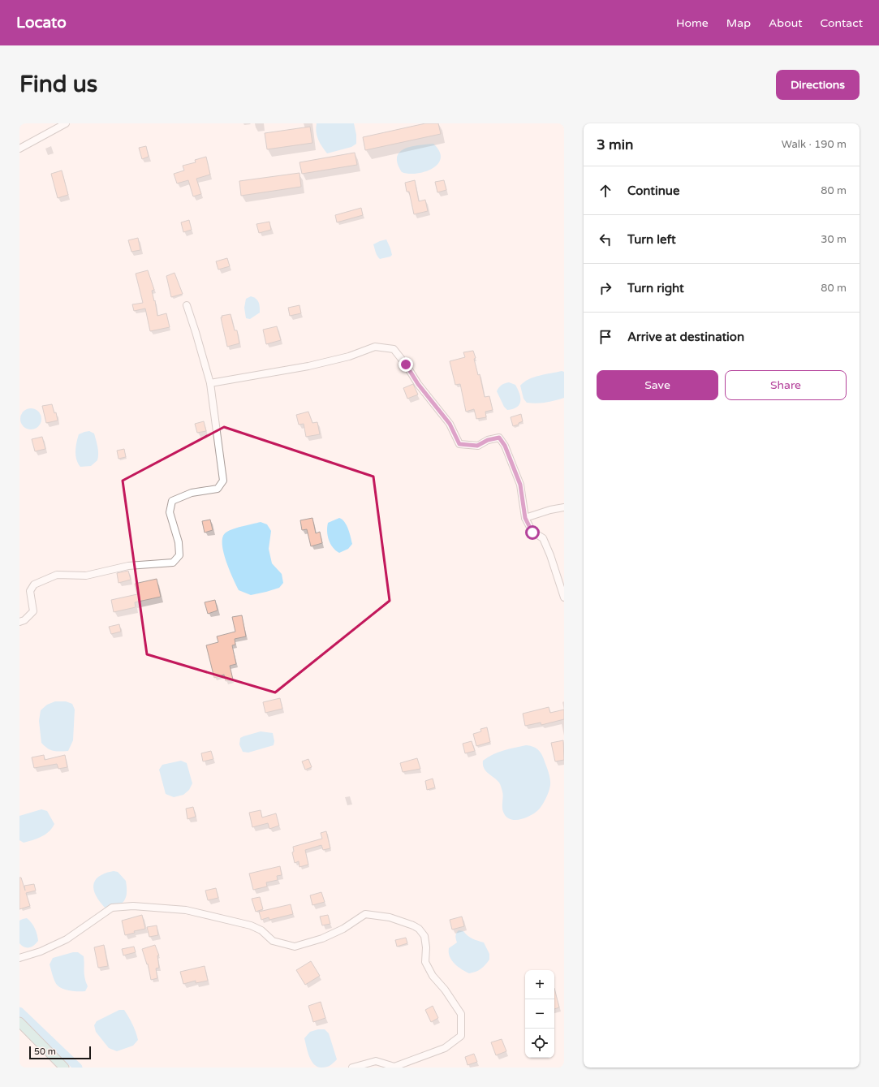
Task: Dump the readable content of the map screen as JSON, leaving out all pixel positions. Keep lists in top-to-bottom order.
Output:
{
  "scale_bar": "50 m",
  "page": {
    "header": "Locato",
    "nav": [
      "Home",
      "Map",
      "About",
      "Contact"
    ],
    "buttons": [
      "Directions",
      ["Save", "Share"]
    ],
    "title": "Find us",
    "heading": ["3 min", "Walk · 190 m"],
    "list": [
      ["Continue", "80 m"],
      ["Turn left", "30 m"],
      ["Turn right", "80 m"],
      "Arrive at destination"
    ],
    "map_buttons": ["+", "−"],
    "scale": "50 m"
  }
}
